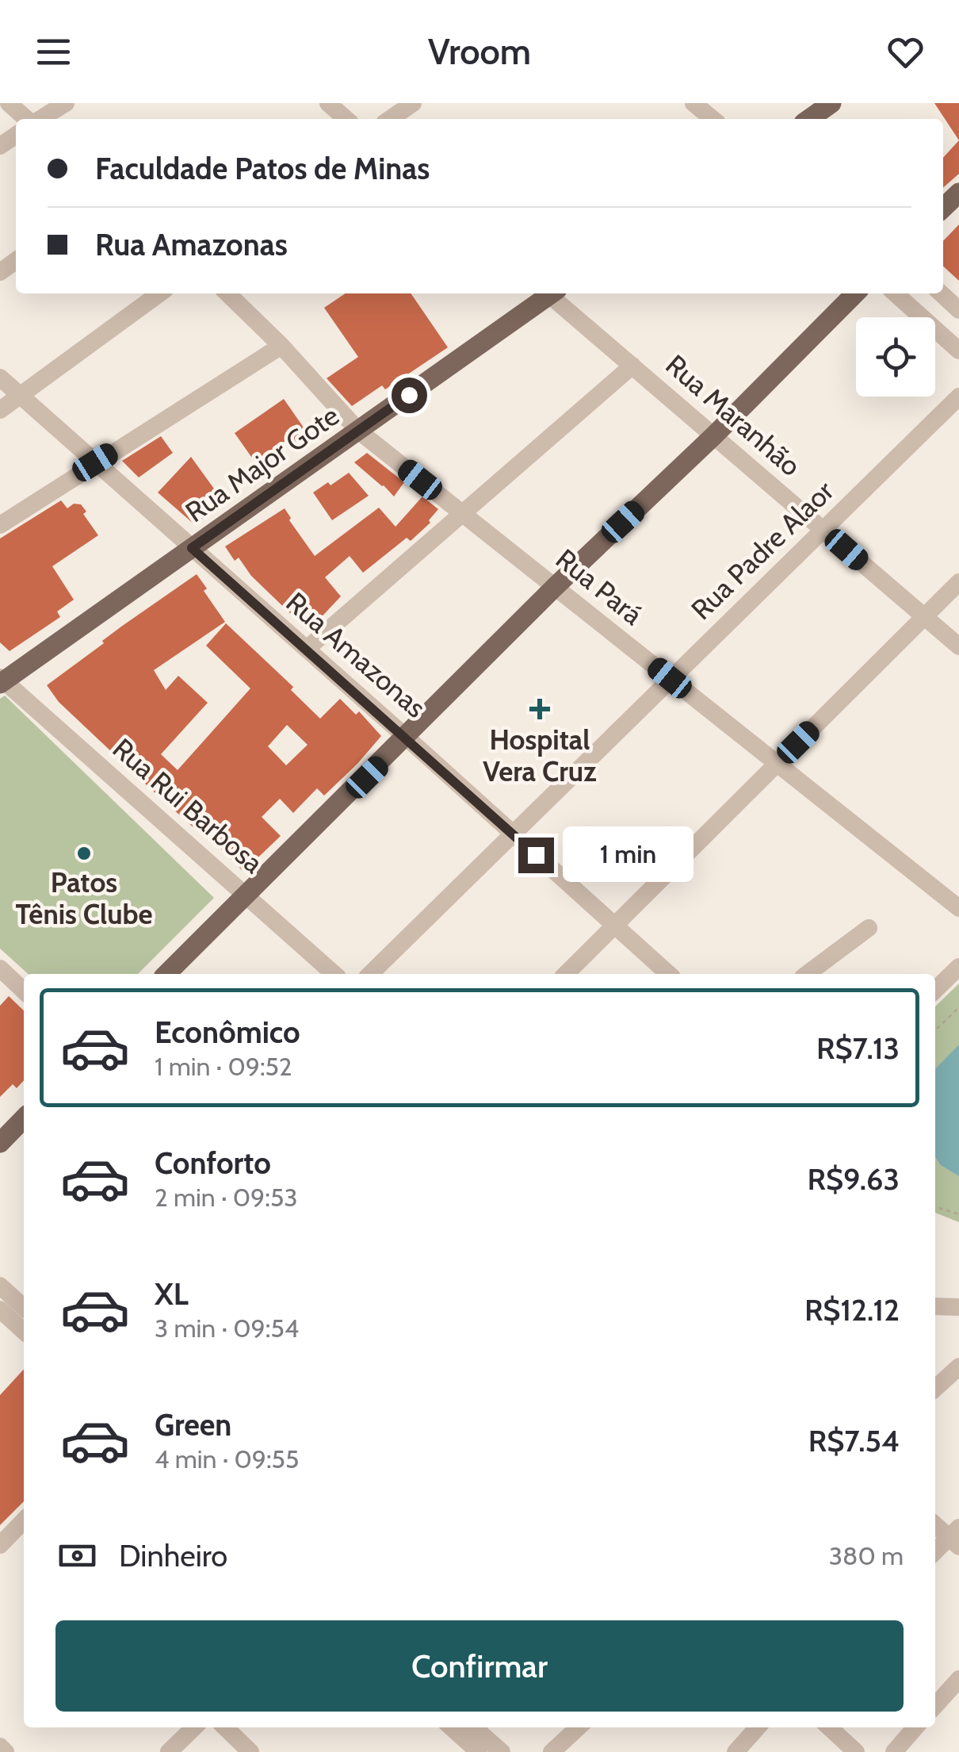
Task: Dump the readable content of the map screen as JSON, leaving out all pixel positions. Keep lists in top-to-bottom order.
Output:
{
  "streets": {
    "main road": ["Rua Major Gote"],
    "street": [
      "Rua Maranhão",
      "Rua Padre Alaor",
      "Rua Pará",
      "Rua Amazonas",
      "Rua Rui Barbosa"
    ]
  },
  "crossings": [
    ["Rua Maranhão", "Rua Padre Alaor"],
    ["Rua Major Gote", "Rua Pará"],
    ["Rua Major Gote", "Rua Amazonas"],
    ["Rua Major Gote", "Rua Rui Barbosa"],
    ["Rua Padre Alaor", "Rua Pará"],
    ["Rua Padre Alaor", "Rua Amazonas"]
  ],
  "places": {
    "health": ["Hospital Vera Cruz"],
    "other": ["Patos Tênis Clube"]
  },
  "page": {
    "header": "Vroom",
    "banner": ["Faculdade Patos de Minas", "Rua Amazonas"],
    "bubble": "1 min",
    "list": [
      {
        "name": "Econômico",
        "note": "1 min · 09:52",
        "value": "R$7.13"
      },
      {
        "name": "Conforto",
        "note": "2 min · 09:53",
        "value": "R$9.63"
      },
      {
        "name": "XL",
        "note": "3 min · 09:54",
        "value": "R$12.12"
      },
      {
        "name": "Green",
        "note": "4 min · 09:55",
        "value": "R$7.54"
      }
    ],
    "pay": ["Dinheiro", "380 m"],
    "buttons": "Confirmar"
  }
}
